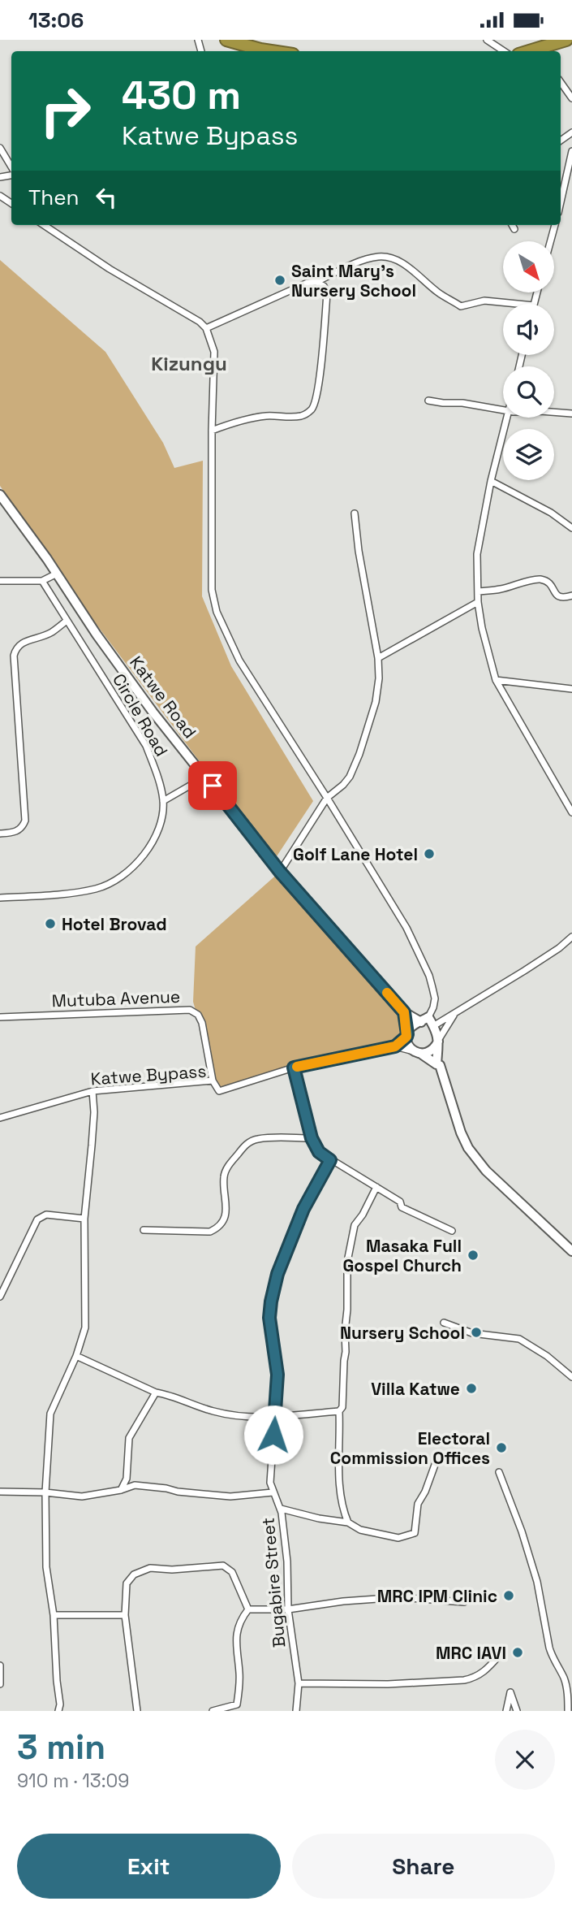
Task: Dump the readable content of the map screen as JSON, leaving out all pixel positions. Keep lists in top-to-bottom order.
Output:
{
  "streets": {
    "street": [
      "Katwe Road",
      "Circle Road",
      "Mutuba Avenue",
      "Katwe Bypass",
      "Bugabire Street"
    ]
  },
  "crossings": [
    ["Katwe Road", "Katwe Bypass"],
    ["Mutuba Avenue", "Katwe Bypass"]
  ],
  "districts": ["Kizungu"],
  "places": [
    "Saint Mary's Nursery School",
    "Golf Lane Hotel",
    "Hotel Brovad",
    "Masaka Full Gospel Church",
    "Nursery School",
    "Villa Katwe",
    "Electoral Commission Offices",
    "MRC IPM Clinic",
    "MRC IAVI"
  ],
  "north": "bottom right",
  "page": {
    "status": "13:06",
    "turn": ["430 m", "Katwe Bypass"],
    "then": "Then",
    "heading": ["3 min", "910 m · 13:09"],
    "buttons": ["Exit", "Share"]
  }
}
